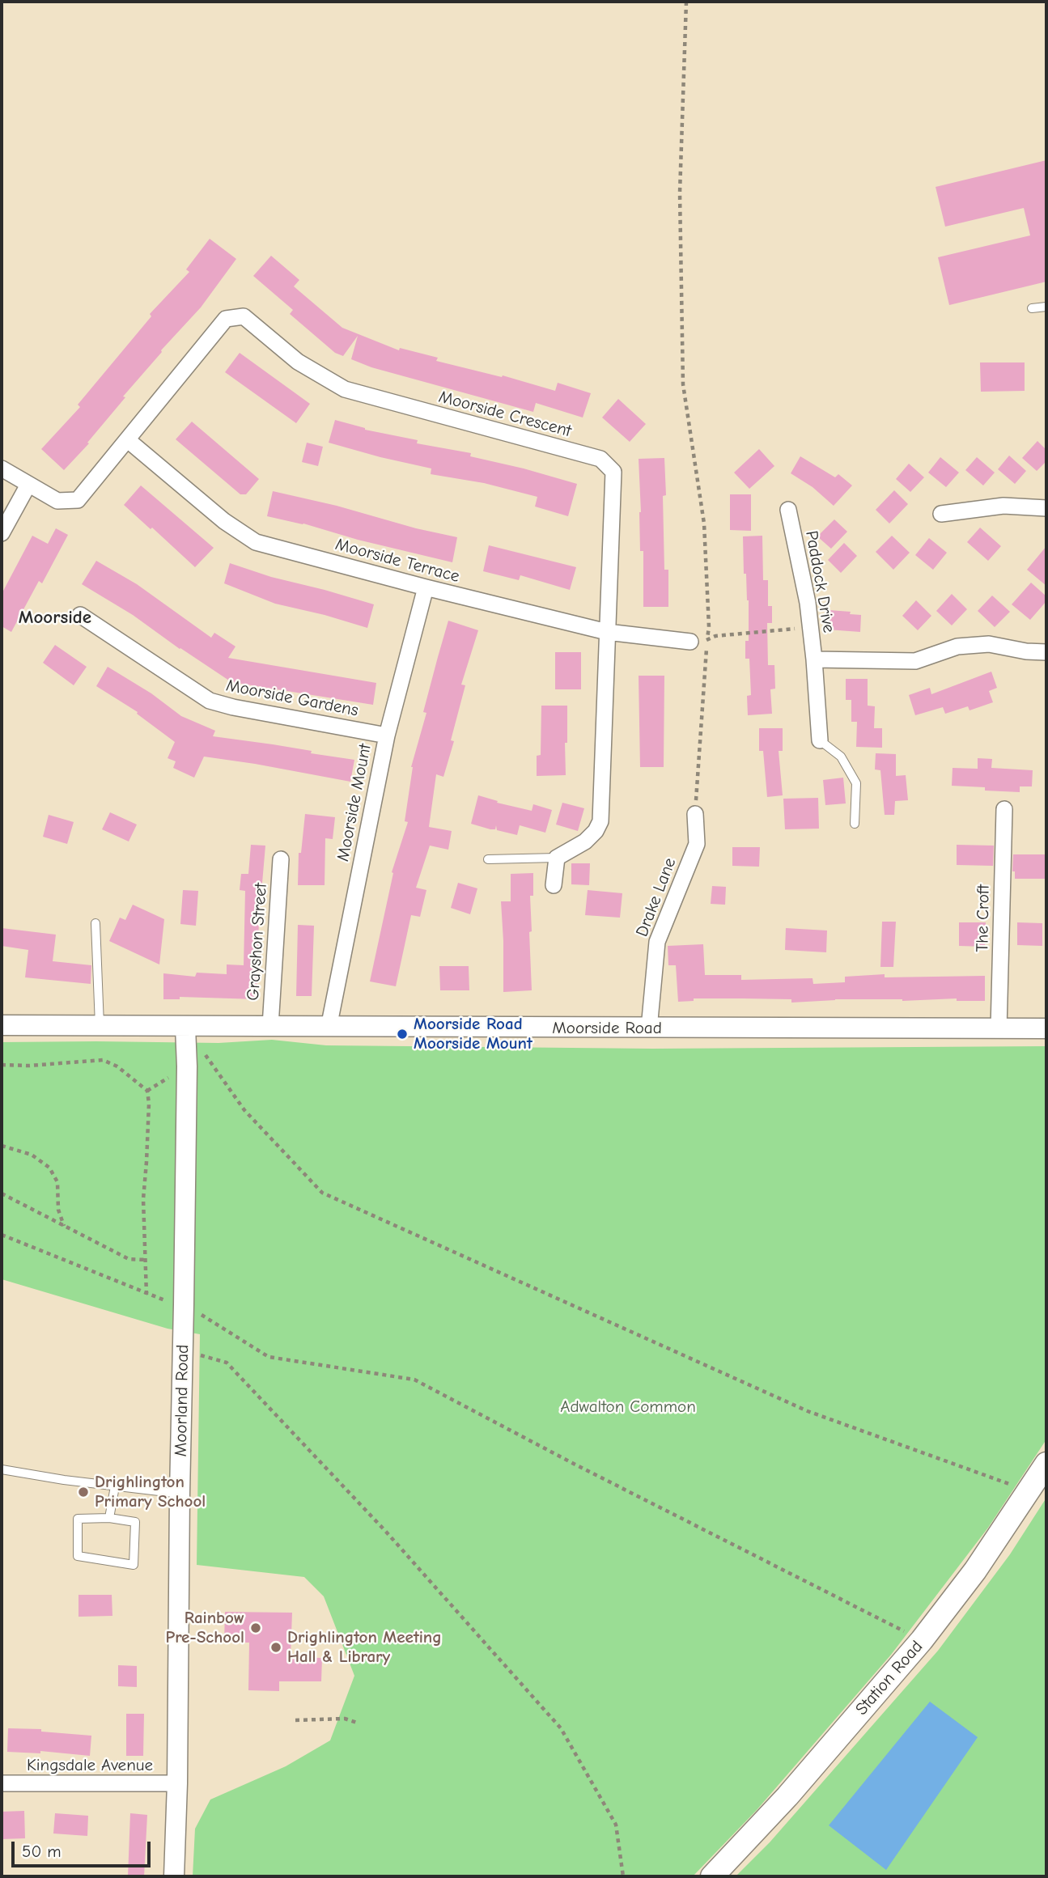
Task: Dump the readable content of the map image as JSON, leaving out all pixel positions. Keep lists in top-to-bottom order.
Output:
{
  "streets": {
    "main road": ["Station Road"],
    "street": [
      "Moorside Crescent",
      "Moorside Terrace",
      "Paddock Drive",
      "Moorside Gardens",
      "Moorside Mount",
      "Drake Lane",
      "The Croft",
      "Grayshon Street",
      "Moorside Road",
      "Moorland Road",
      "Kingsdale Avenue"
    ]
  },
  "crossings": [
    ["Moorside Crescent", "Moorside Terrace"],
    ["Moorside Terrace", "Moorside Mount"],
    ["Moorside Gardens", "Moorside Mount"],
    ["Moorside Mount", "Moorside Road"],
    ["Drake Lane", "Moorside Road"],
    ["The Croft", "Moorside Road"],
    ["Grayshon Street", "Moorside Road"],
    ["Moorside Road", "Moorland Road"],
    ["Moorland Road", "Kingsdale Avenue"]
  ],
  "districts": ["Moorside"],
  "parks": ["Adwalton Common"],
  "places": [
    "Moorside Road Moorside Mount",
    "Drighlington Primary School",
    "Rainbow Pre-School",
    "Drighlington Meeting Hall & Library"
  ],
  "scale_bar": "50 m"
}
